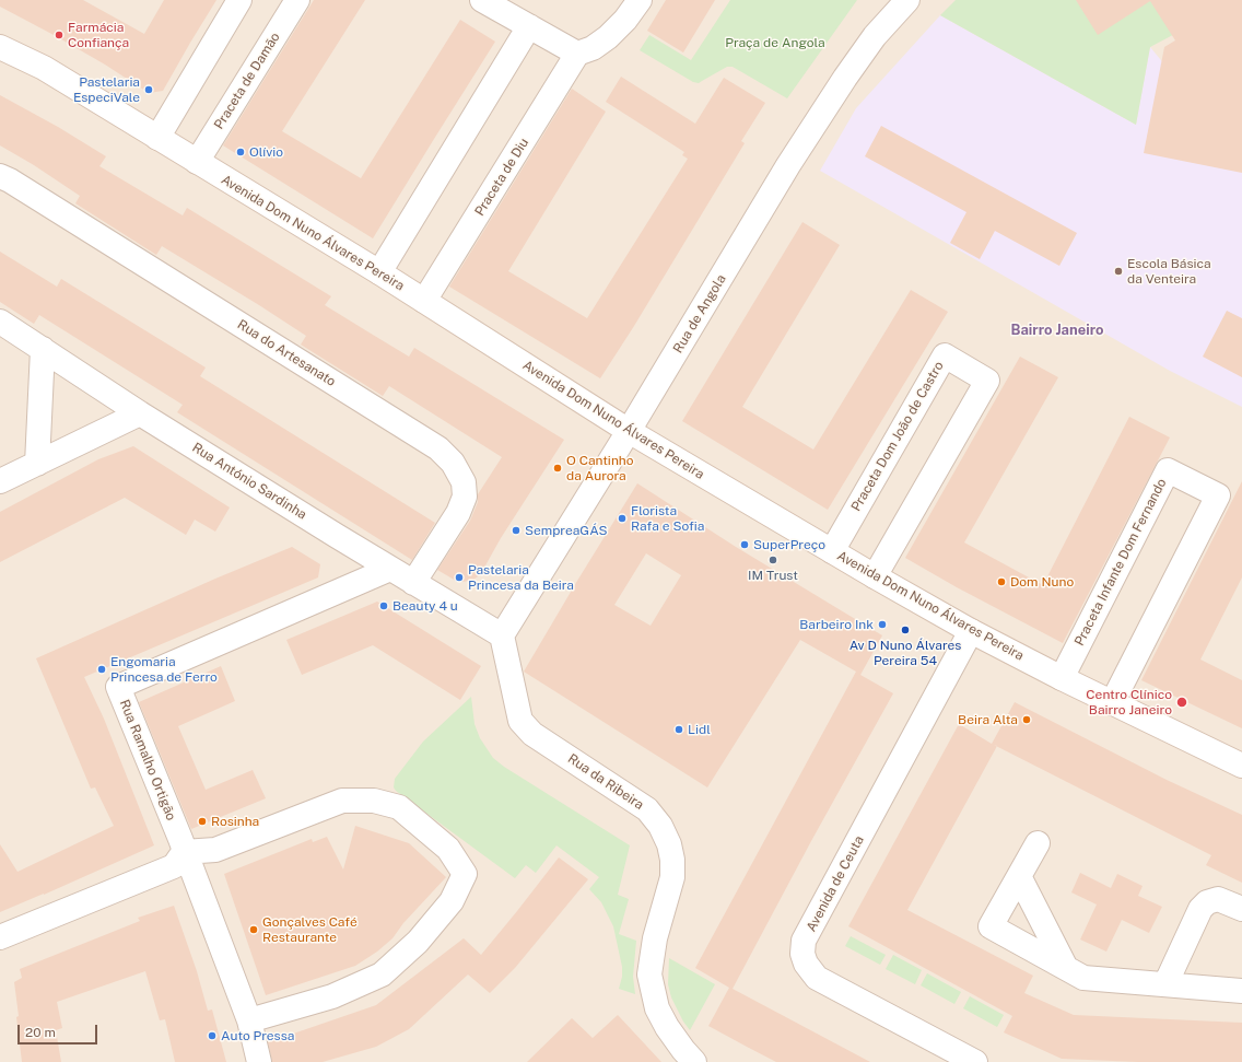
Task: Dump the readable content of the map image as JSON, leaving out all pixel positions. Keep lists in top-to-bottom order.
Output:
{
  "streets": {
    "street": [
      "Praceta de Damão",
      "Praceta de Diu",
      "Avenida Dom Nuno Álvares Pereira",
      "Rua de Angola",
      "Rua do Artesanato",
      "Praceta Dom João de Castro",
      "Rua António Sardinha",
      "Praceta Infante Dom Fernando",
      "Rua Ramalho Ortigão",
      "Rua da Ribeira",
      "Avenida de Ceuta"
    ]
  },
  "crossings": [
    ["Praceta de Damão", "Avenida Dom Nuno Álvares Pereira"],
    ["Praceta de Diu", "Avenida Dom Nuno Álvares Pereira"],
    ["Avenida Dom Nuno Álvares Pereira", "Rua de Angola"],
    ["Avenida Dom Nuno Álvares Pereira", "Praceta Dom João de Castro"],
    ["Avenida Dom Nuno Álvares Pereira", "Praceta Infante Dom Fernando"],
    ["Avenida Dom Nuno Álvares Pereira", "Avenida de Ceuta"],
    ["Rua de Angola", "Rua António Sardinha"],
    ["Rua de Angola", "Rua da Ribeira"],
    ["Rua do Artesanato", "Rua António Sardinha"],
    ["Rua António Sardinha", "Rua Ramalho Ortigão"],
    ["Rua António Sardinha", "Rua da Ribeira"]
  ],
  "districts": ["Bairro Janeiro"],
  "parks": ["Praça de Angola"],
  "places": [
    "Farmácia Confiança",
    "Pastelaria EspeciVale",
    "Olívio",
    "Escola Básica da Venteira",
    "O Cantinho da Aurora",
    "Florista Rafa e Sofia",
    "SempreaGÁS",
    "SuperPreço",
    "IM Trust",
    "Pastelaria Princesa da Beira",
    "Dom Nuno",
    "Beauty 4 u",
    "Barbeiro Ink",
    "Av D Nuno Álvares Pereira 54",
    "Engomaria Princesa de Ferro",
    "Centro Clínico Bairro Janeiro",
    "Beira Alta",
    "Lidl",
    "Rosinha",
    "Gonçalves Café Restaurante",
    "Auto Pressa"
  ],
  "scale_bar": "20 m"
}
